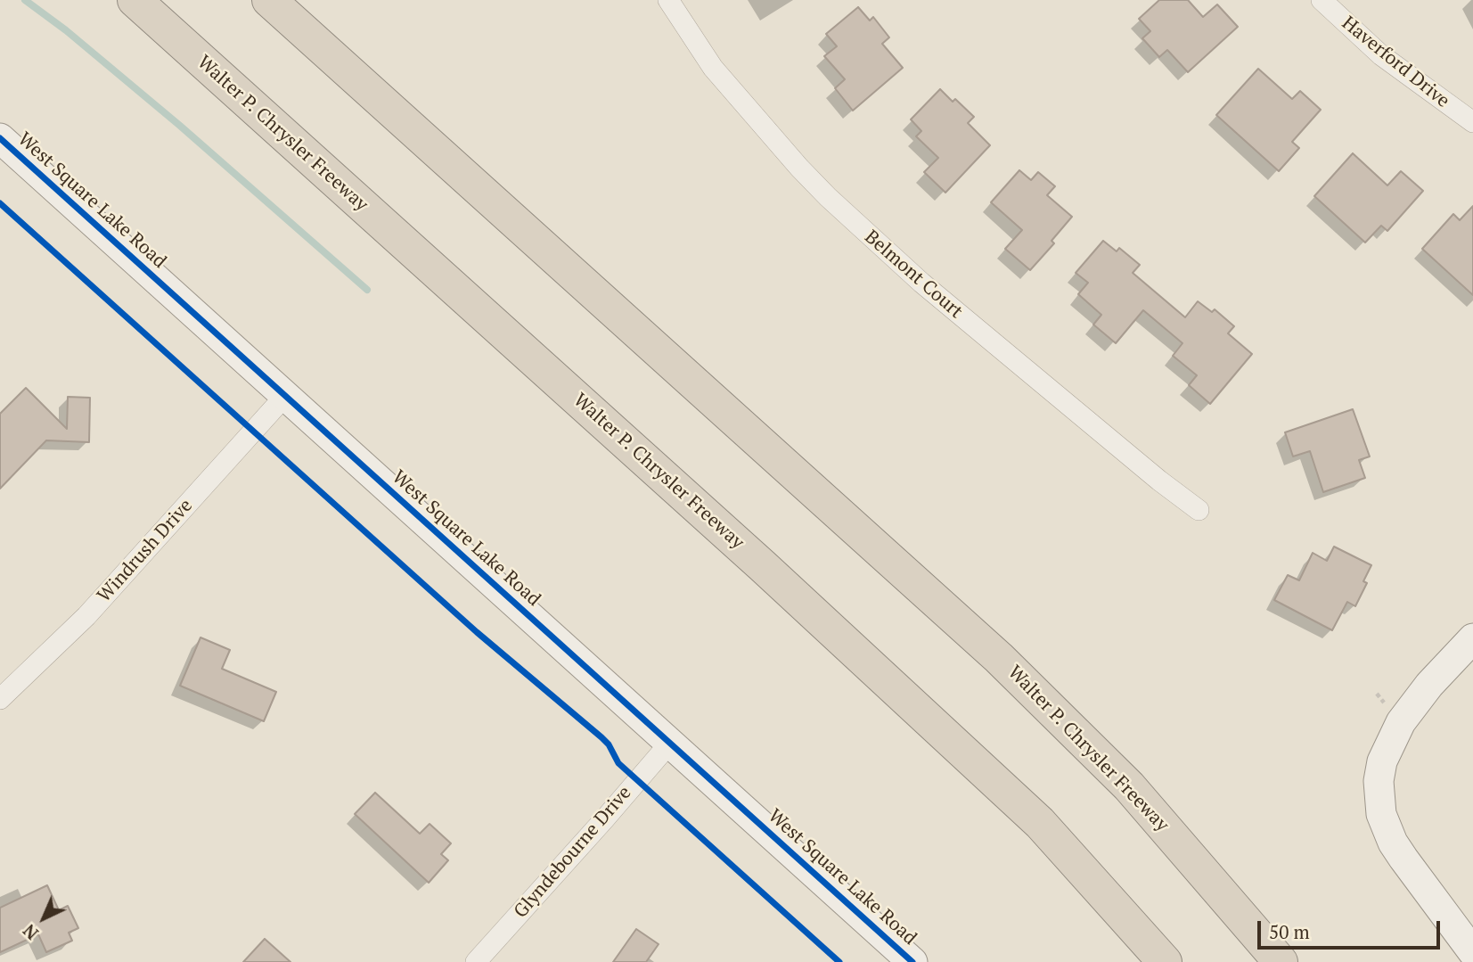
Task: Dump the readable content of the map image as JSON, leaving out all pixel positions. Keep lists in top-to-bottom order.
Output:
{
  "streets": {
    "highway": ["Walter P. Chrysler Freeway"],
    "main road": ["West Square Lake Road"],
    "street": [
      "Haverford Drive",
      "Belmont Court",
      "Windrush Drive",
      "Glyndebourne Drive"
    ]
  },
  "crossings": [
    ["West Square Lake Road", "Windrush Drive"],
    ["West Square Lake Road", "Glyndebourne Drive"]
  ],
  "scale_bar": "50 m",
  "north": "bottom left"
}
